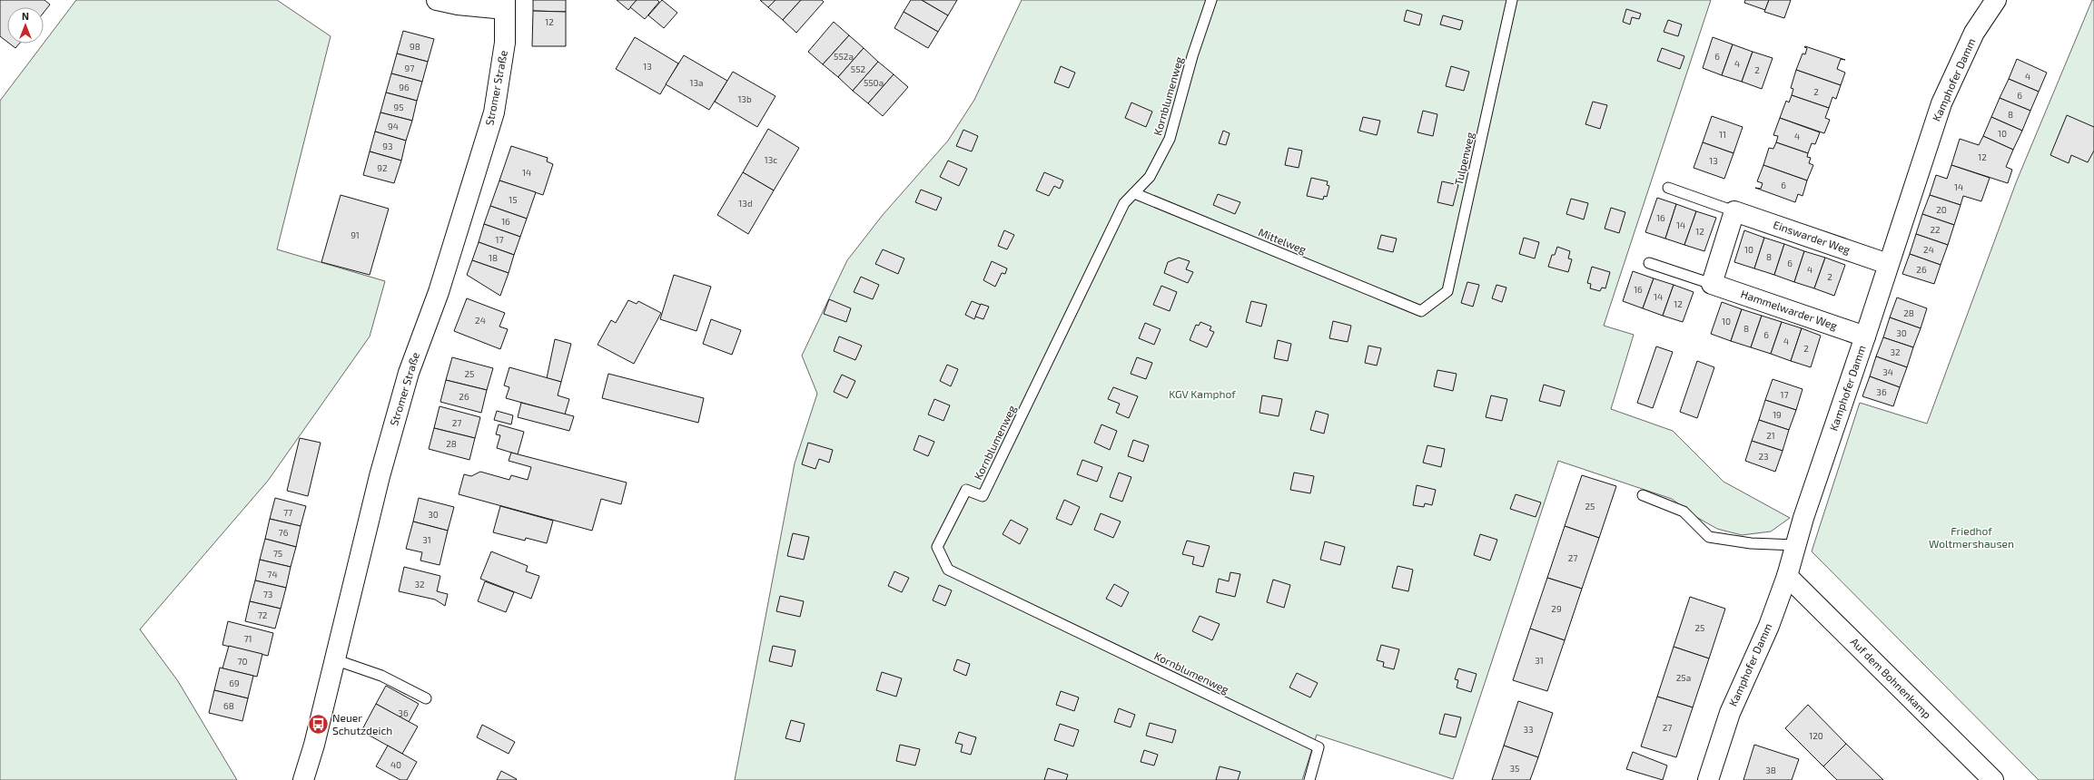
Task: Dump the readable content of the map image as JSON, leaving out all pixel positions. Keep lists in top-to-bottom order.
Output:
{
  "streets": {
    "street": [
      "Kamphofer Damm",
      "Stromer Straße",
      "Einswarder Weg",
      "Hammelwarder Weg",
      "Auf dem Bohnenkamp"
    ],
    "lane": ["Kornblumenweg", "Tulpenweg", "Mittelweg"]
  },
  "crossings": [
    ["Kamphofer Damm", "Einswarder Weg"],
    ["Kamphofer Damm", "Hammelwarder Weg"],
    ["Kamphofer Damm", "Auf dem Bohnenkamp"],
    ["Kornblumenweg", "Mittelweg"],
    ["Tulpenweg", "Mittelweg"]
  ],
  "parks": ["KGV Kamphof", "Friedhof Woltmershausen"],
  "places": {
    "bus stop": ["Neuer Schutzdeich"]
  },
  "house_numbers": [
    "12",
    "98",
    "552a",
    "6",
    "4",
    "13",
    "97",
    "552",
    "2",
    "4",
    "13a",
    "550a",
    "96",
    "2",
    "6",
    "13b",
    "95",
    "8",
    "94",
    "10",
    "11",
    "4",
    "93",
    "12",
    "13c",
    "13",
    "92",
    "14",
    "6",
    "14",
    "15",
    "13d",
    "20",
    "16",
    "16",
    "14",
    "22",
    "12",
    "91",
    "17",
    "10",
    "24",
    "8",
    "18",
    "6",
    "4",
    "26",
    "2",
    "16",
    "14",
    "12",
    "28",
    "24",
    "10",
    "8",
    "30",
    "6",
    "4",
    "2",
    "32",
    "34",
    "25",
    "36",
    "17",
    "26",
    "19",
    "27",
    "21",
    "28",
    "23",
    "25",
    "77",
    "30",
    "76",
    "31",
    "75",
    "27",
    "74",
    "32",
    "73",
    "29",
    "72",
    "25",
    "71",
    "31",
    "70",
    "25a",
    "69",
    "68",
    "36",
    "27",
    "33",
    "120",
    "40",
    "35",
    "38"
  ],
  "north": "top"
}
